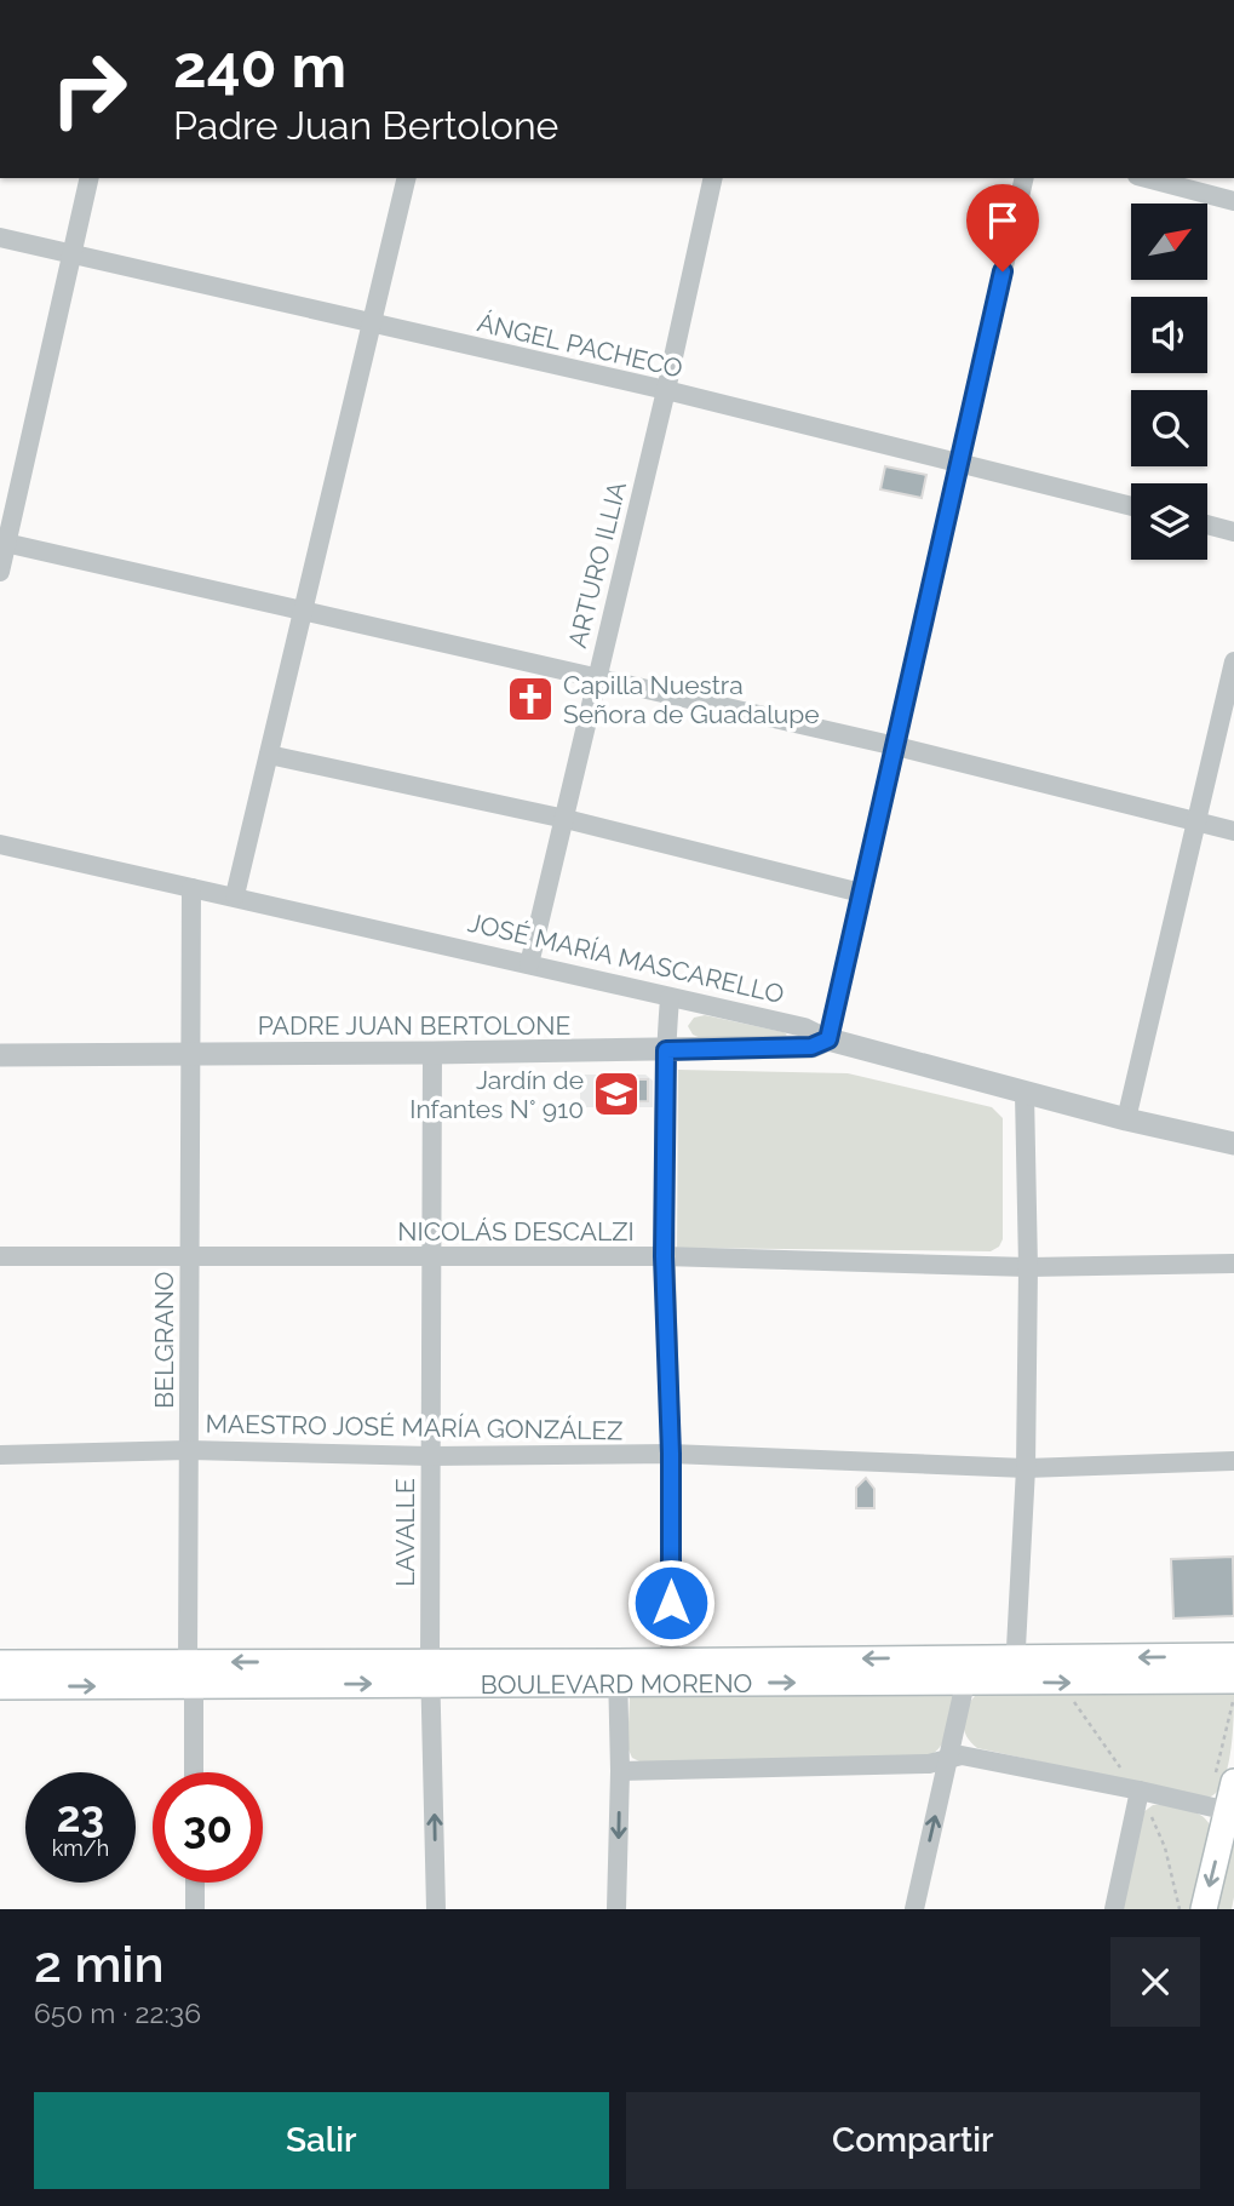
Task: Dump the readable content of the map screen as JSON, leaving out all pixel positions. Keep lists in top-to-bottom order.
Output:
{
  "streets": {
    "main road": ["BOULEVARD MORENO"],
    "street": [
      "ÁNGEL PACHECO",
      "ARTURO ILLIA",
      "JOSÉ MARÍA MASCARELLO",
      "PADRE JUAN BERTOLONE",
      "NICOLÁS DESCALZI",
      "BELGRANO",
      "MAESTRO JOSÉ MARÍA GONZÁLEZ",
      "LAVALLE"
    ]
  },
  "crossings": [
    ["ÁNGEL PACHECO", "ARTURO ILLIA"],
    ["ARTURO ILLIA", "JOSÉ MARÍA MASCARELLO"],
    ["JOSÉ MARÍA MASCARELLO", "PADRE JUAN BERTOLONE"],
    ["JOSÉ MARÍA MASCARELLO", "BELGRANO"],
    ["PADRE JUAN BERTOLONE", "BELGRANO"],
    ["PADRE JUAN BERTOLONE", "LAVALLE"],
    ["NICOLÁS DESCALZI", "BELGRANO"],
    ["NICOLÁS DESCALZI", "LAVALLE"],
    ["BELGRANO", "MAESTRO JOSÉ MARÍA GONZÁLEZ"],
    ["BELGRANO", "BOULEVARD MORENO"],
    ["MAESTRO JOSÉ MARÍA GONZÁLEZ", "LAVALLE"],
    ["LAVALLE", "BOULEVARD MORENO"]
  ],
  "places": {
    "church": ["Capilla Nuestra Señora de Guadalupe"],
    "school or university": ["Jardín de Infantes N° 910"]
  },
  "north": "top right",
  "page": {
    "turn": ["240 m", "Padre Juan Bertolone"],
    "speed": "23 km/h",
    "limit": "30",
    "heading": ["2 min", "650 m · 22:36"],
    "buttons": ["Salir", "Compartir"]
  }
}
